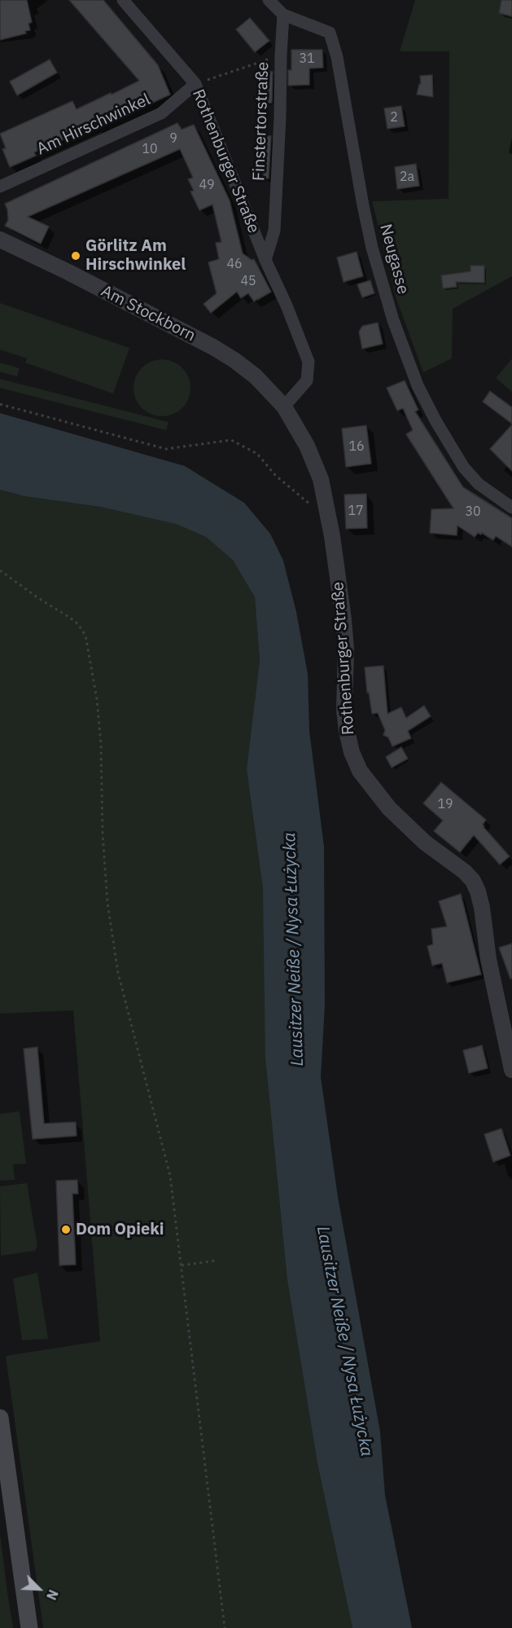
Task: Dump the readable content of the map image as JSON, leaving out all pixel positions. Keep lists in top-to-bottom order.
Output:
{
  "streets": {
    "street": [
      "Finstertorstraße",
      "Am Hirschwinkel",
      "Rothenburger Straße",
      "Neugasse",
      "Am Stockborn"
    ]
  },
  "crossings": [
    ["Finstertorstraße", "Rothenburger Straße"],
    ["Finstertorstraße", "Neugasse"],
    ["Am Hirschwinkel", "Rothenburger Straße"],
    ["Rothenburger Straße", "Am Stockborn"]
  ],
  "water": ["Lausitzer Neiße / Nysa Łużycka"],
  "places": ["Görlitz Am Hirschwinkel", "Dom Opieki"],
  "house_numbers": [
    "31",
    "2",
    "9",
    "10",
    "2a",
    "49",
    "46",
    "45",
    "16",
    "17",
    "30",
    "19"
  ],
  "north": "bottom right"
}
